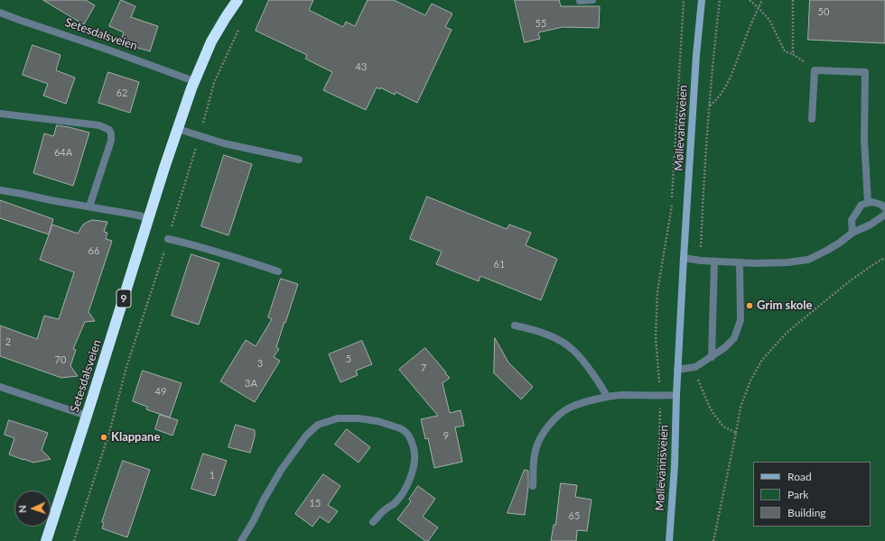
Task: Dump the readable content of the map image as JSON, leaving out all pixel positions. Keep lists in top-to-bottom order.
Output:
{
  "streets": {
    "highway": ["Setesdalsveien", "9"],
    "main road": ["Møllevannsveien"]
  },
  "places": ["Grim skole", "Klappane"],
  "house_numbers": [
    "50",
    "55",
    "43",
    "62",
    "64A",
    "66",
    "61",
    "2",
    "5",
    "70",
    "3",
    "7",
    "3A",
    "49",
    "9",
    "1",
    "15",
    "65"
  ],
  "legend": ["Road", "Park", "Building"],
  "north": "left"
}
